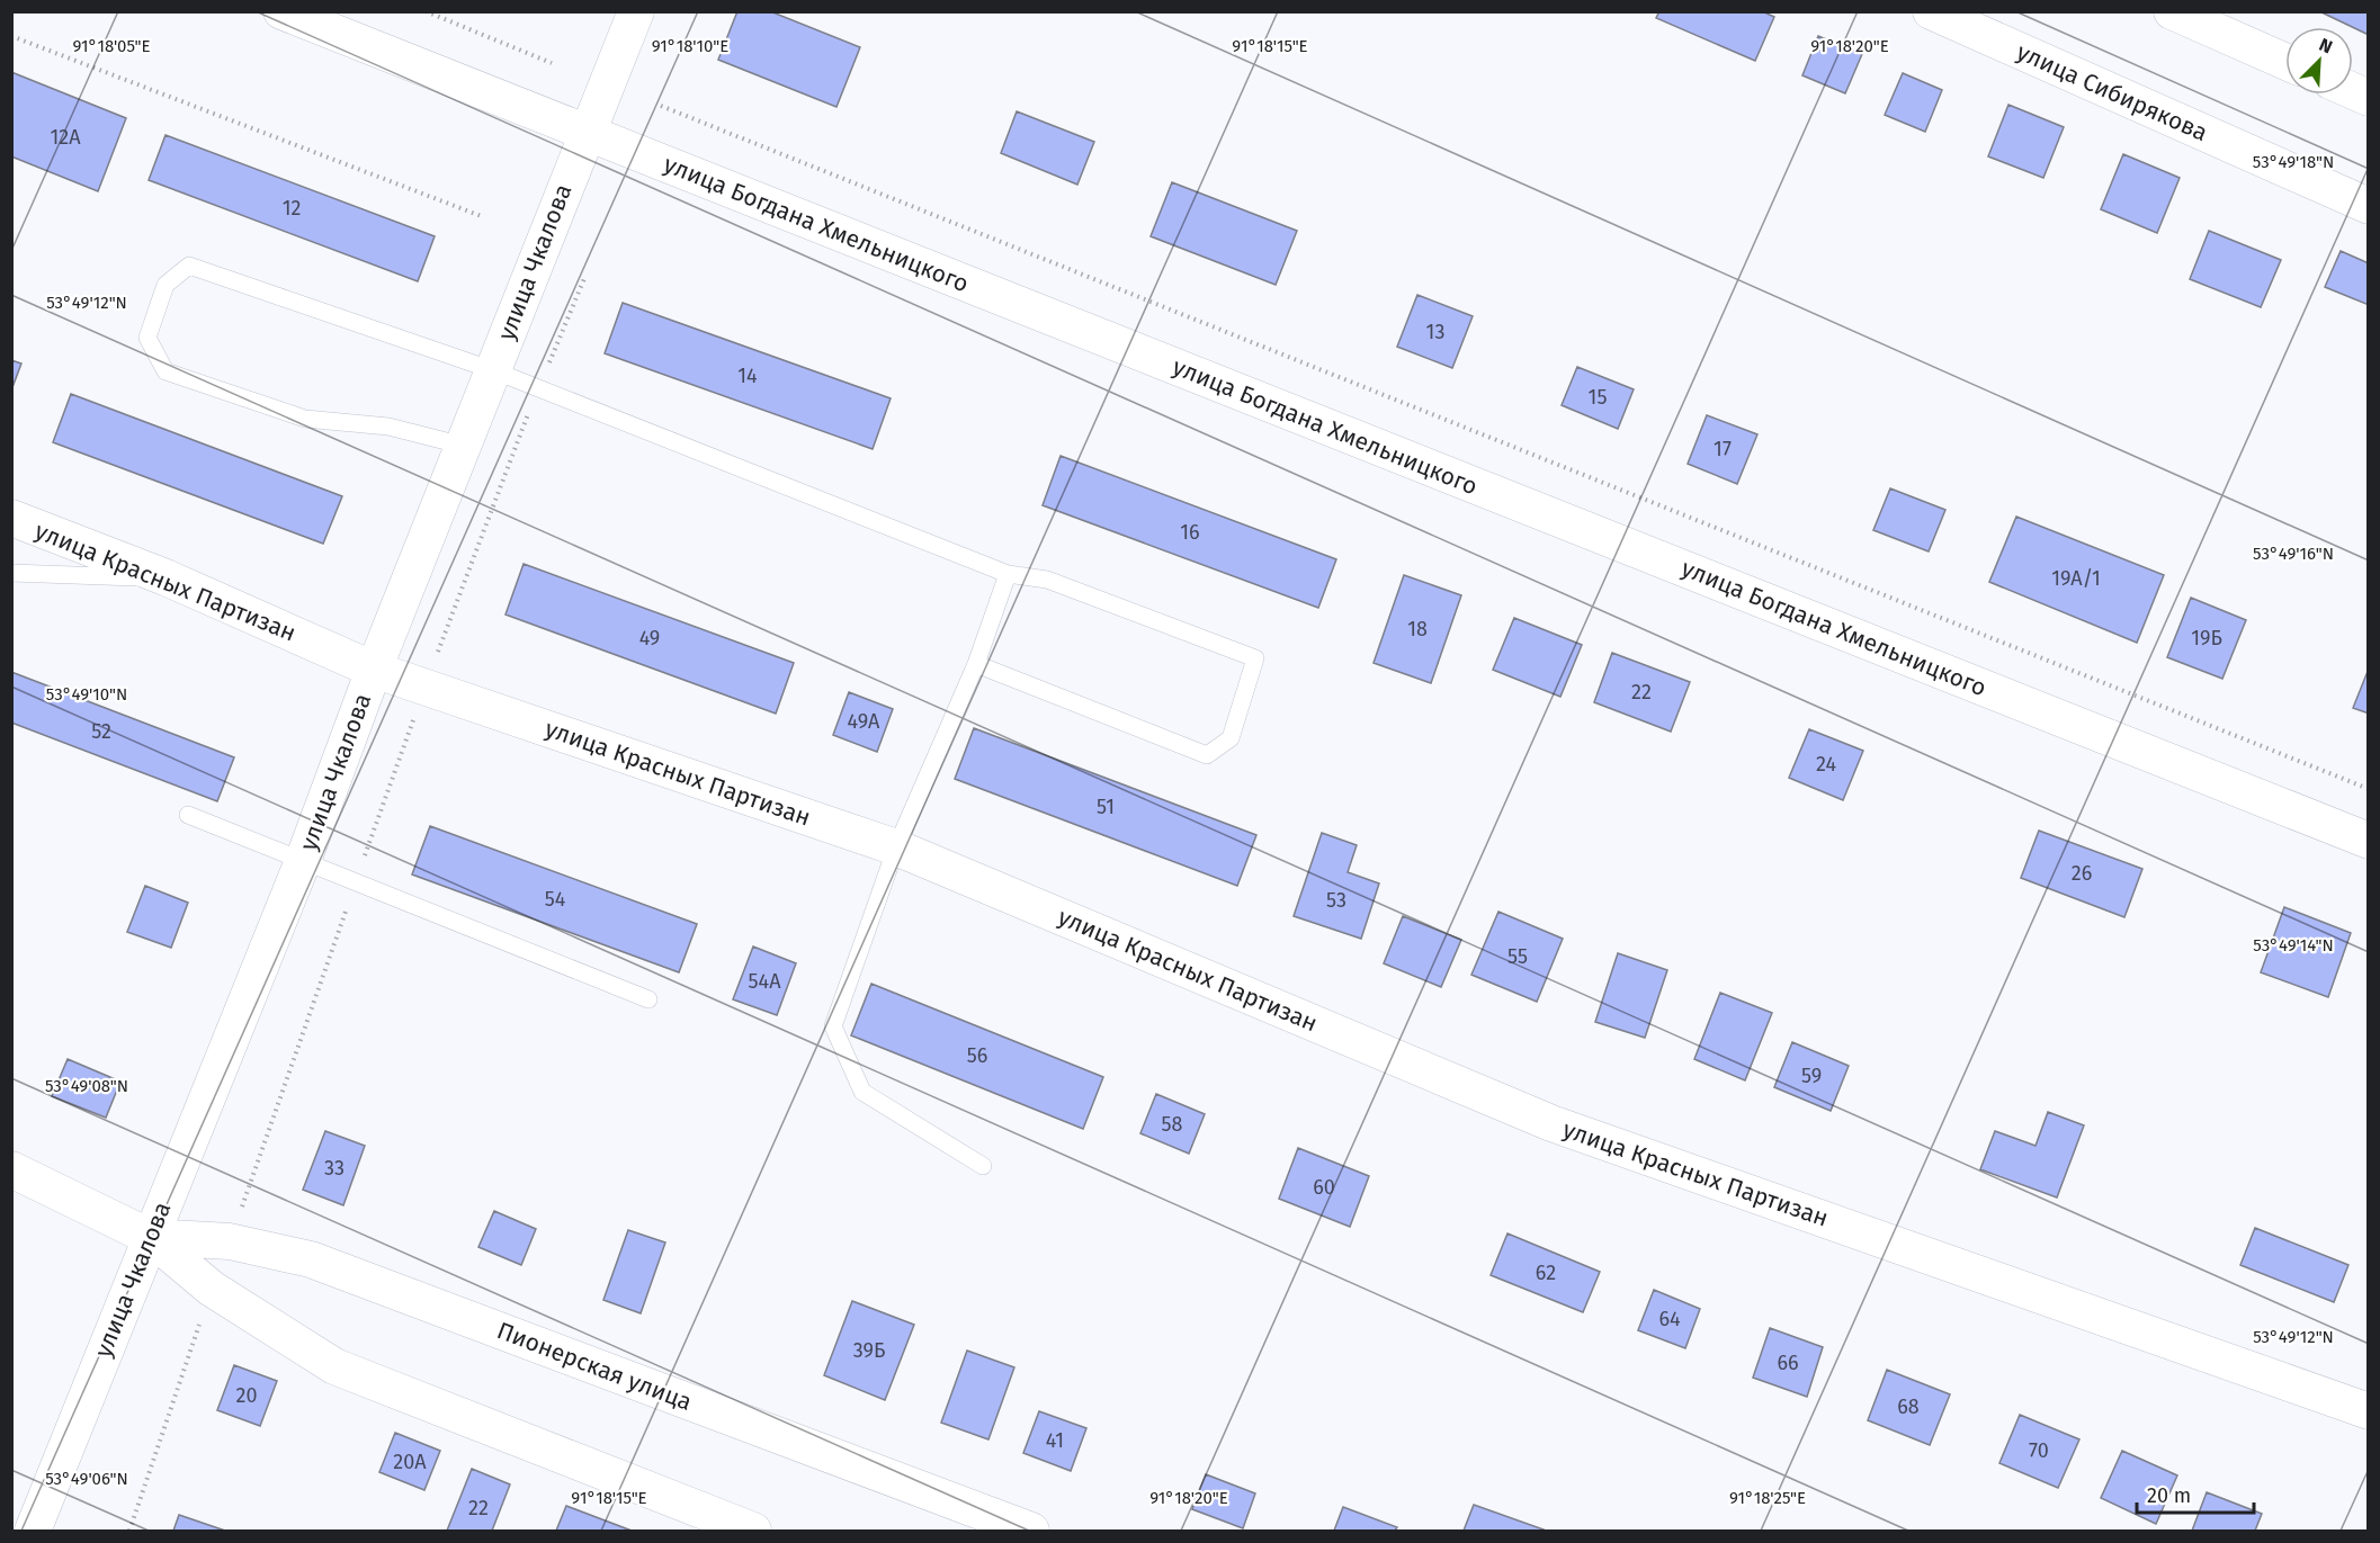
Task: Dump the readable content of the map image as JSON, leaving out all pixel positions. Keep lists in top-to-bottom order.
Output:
{
  "streets": {
    "street": [
      "улица Сибирякова",
      "улица Богдана Хмельницкого",
      "улица Чкалова",
      "улица Красных Партизан",
      "Пионерская улица"
    ]
  },
  "crossings": [
    ["улица Богдана Хмельницкого", "улица Чкалова"],
    ["улица Чкалова", "улица Красных Партизан"],
    ["улица Чкалова", "Пионерская улица"]
  ],
  "house_numbers": [
    "12А",
    "12",
    "13",
    "14",
    "15",
    "17",
    "16",
    "19А/1",
    "18",
    "49",
    "19Б",
    "22",
    "49А",
    "52",
    "24",
    "51",
    "26",
    "54",
    "53",
    "55",
    "54А",
    "56",
    "59",
    "58",
    "33",
    "60",
    "62",
    "64",
    "39Б",
    "66",
    "20",
    "68",
    "41",
    "70",
    "20А",
    "22"
  ],
  "scale_bar": "20 m",
  "north": "top right",
  "coordinates": [
    "91°18'10\"E",
    "91°18'15\"E",
    "91°18'20\"E",
    "91°18'05\"E",
    "53°49'18\"N",
    "53°49'12\"N",
    "53°49'16\"N",
    "53°49'10\"N",
    "53°49'14\"N",
    "53°49'08\"N",
    "53°49'06\"N",
    "91°18'25\"E"
  ]
}
